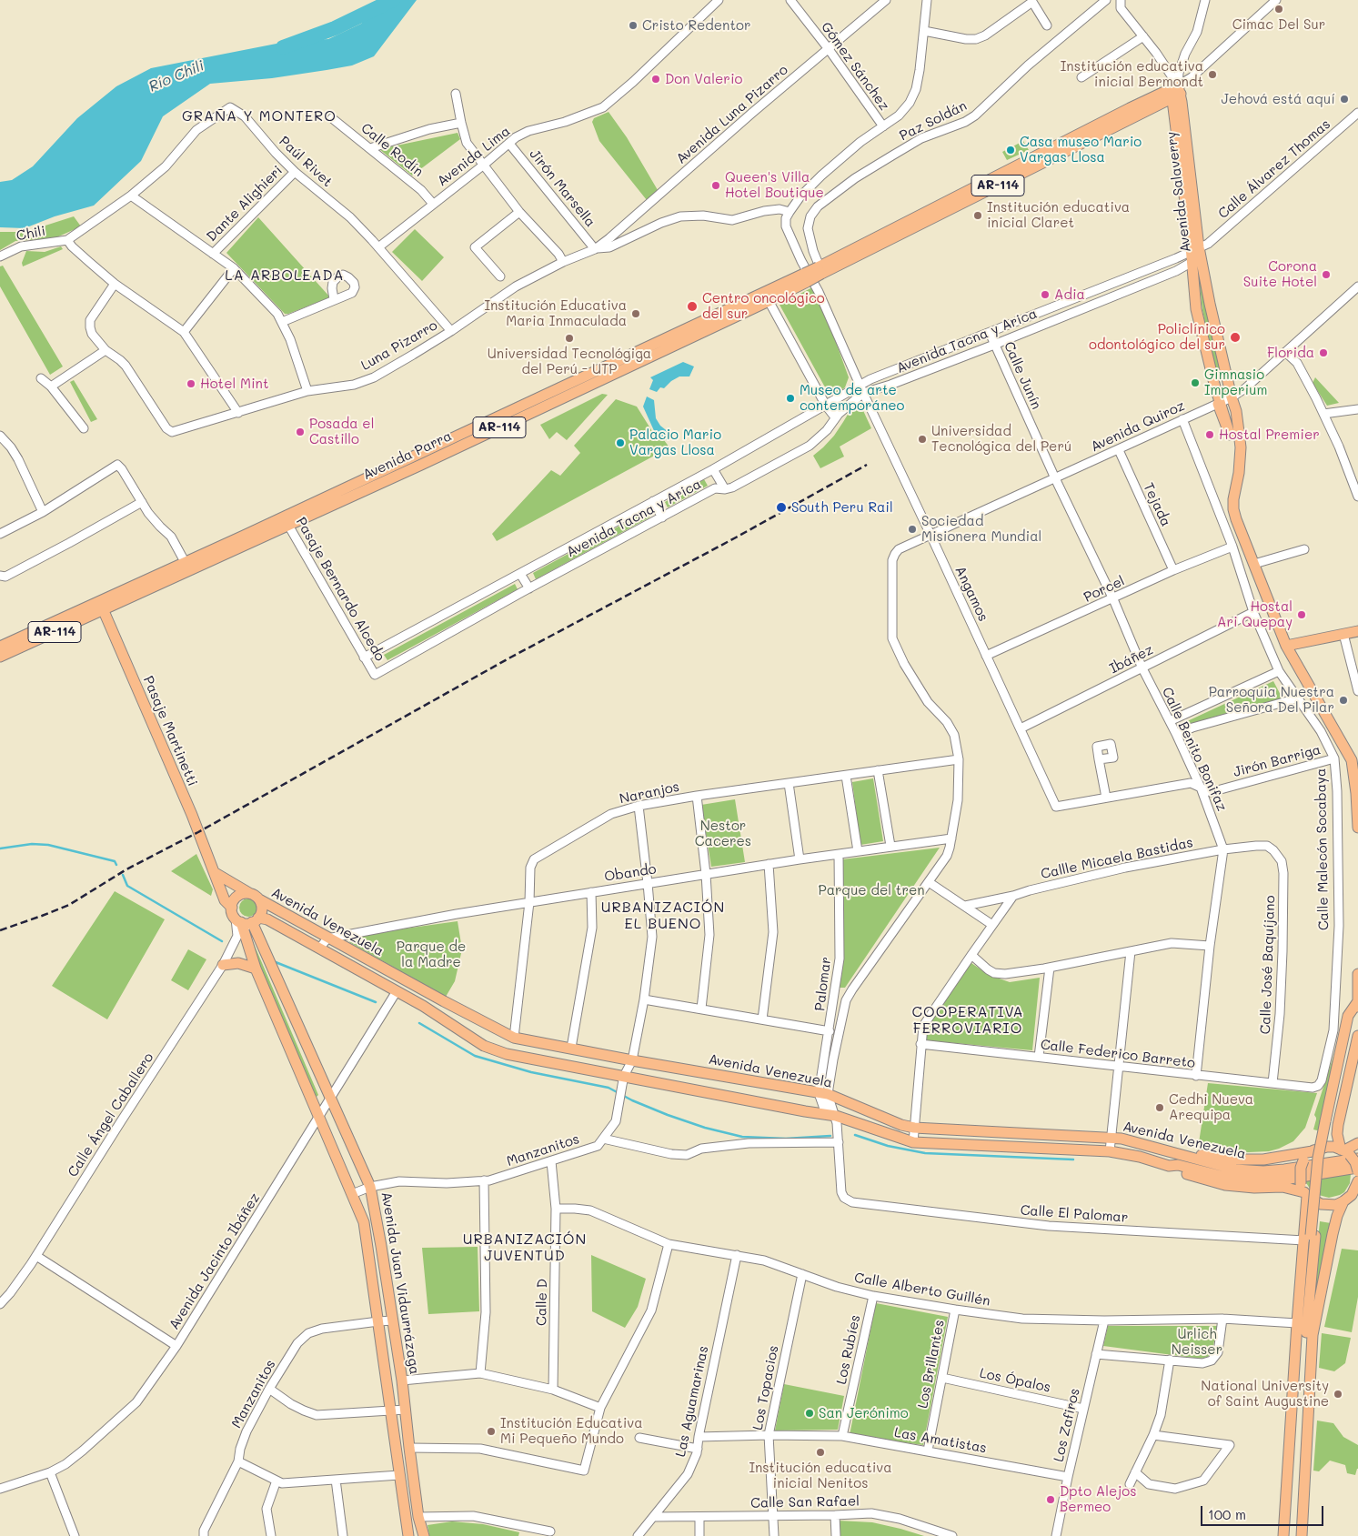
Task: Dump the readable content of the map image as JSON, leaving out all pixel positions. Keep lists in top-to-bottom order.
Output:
{
  "streets": {
    "main road": [
      "AR-114",
      "Avenida Salaverry",
      "Avenida Parra",
      "Pasaje Martinetti",
      "Avenida Venezuela",
      "Avenida Juan Vidaurrázaga"
    ],
    "street": [
      "Gómez Sánchez",
      "Avenida Luna Pizarro",
      "Paz Soldán",
      "Calle Rodín",
      "Avenida Lima",
      "Paúl Rivet",
      "Calle Álvarez Thomas",
      "Jirón Marsella",
      "Dante Alighieri",
      "Chili",
      "Avenida Tacna y Arica",
      "Luna Pizarro",
      "Calle Junín",
      "Avenida Quiroz",
      "Tejada",
      "Pasaje Bernardo Alcedo",
      "Porcel",
      "Angamos",
      "Ibáñez",
      "Calle Benito Bonifaz",
      "Jirón Barriga",
      "Naranjos",
      "Calle Malecón Socabaya",
      "Callle Micaela Bastidas",
      "Obando",
      "Calle José Baquíjano",
      "Palomar",
      "Calle Federico Barreto",
      "Calle Ángel Caballero",
      "Manzanitos",
      "Calle El Palomar",
      "Avenida Jacinto Ibáñez",
      "Calle Alberto Guillén",
      "Calle D",
      "Los Rubíes",
      "Los Brillantes",
      "Los Ópalos",
      "Los Topacios",
      "Las Aguamarinas",
      "Los Zafiros",
      "Las Amatistas",
      "Calle San Rafael"
    ]
  },
  "crossings": [
    ["Gómez Sánchez", "Avenida Luna Pizarro"],
    ["Avenida Luna Pizarro", "Jirón Marsella"],
    ["Avenida Luna Pizarro", "Luna Pizarro"],
    ["Paz Soldán", "AR-114"],
    ["Paz Soldán", "Avenida Parra"],
    ["Calle Rodín", "Avenida Lima"],
    ["Avenida Lima", "Paúl Rivet"],
    ["Avenida Lima", "Jirón Marsella"],
    ["Paúl Rivet", "Dante Alighieri"],
    ["Paúl Rivet", "Chili"],
    ["Paúl Rivet", "Luna Pizarro"],
    ["Calle Álvarez Thomas", "Avenida Salaverry"],
    ["Calle Álvarez Thomas", "Avenida Tacna y Arica"],
    ["AR-114", "Avenida Salaverry"],
    ["AR-114", "Avenida Parra"],
    ["Jirón Marsella", "Luna Pizarro"],
    ["Avenida Salaverry", "Avenida Tacna y Arica"],
    ["Avenida Salaverry", "Avenida Quiroz"],
    ["Avenida Tacna y Arica", "Calle Junín"],
    ["Avenida Tacna y Arica", "Pasaje Bernardo Alcedo"],
    ["Avenida Tacna y Arica", "Angamos"],
    ["Calle Junín", "Avenida Quiroz"],
    ["Calle Junín", "Calle Benito Bonifaz"],
    ["Avenida Quiroz", "Tejada"],
    ["Avenida Quiroz", "Angamos"],
    ["Avenida Quiroz", "Calle Benito Bonifaz"],
    ["Avenida Quiroz", "Naranjos"],
    ["Avenida Quiroz", "Calle Malecón Socabaya"],
    ["Avenida Quiroz", "Obando"],
    ["Avenida Quiroz", "Avenida Venezuela"],
    ["Avenida Quiroz", "Palomar"],
    ["Avenida Parra", "Pasaje Bernardo Alcedo"],
    ["Avenida Parra", "Pasaje Martinetti"],
    ["Tejada", "Porcel"],
    ["Porcel", "Angamos"],
    ["Porcel", "Calle Benito Bonifaz"],
    ["Porcel", "Calle Malecón Socabaya"],
    ["Angamos", "Ibáñez"],
    ["Angamos", "Jirón Barriga"],
    ["Ibáñez", "Calle Benito Bonifaz"],
    ["Ibáñez", "Calle Malecón Socabaya"],
    ["Pasaje Martinetti", "Avenida Venezuela"],
    ["Pasaje Martinetti", "Calle Ángel Caballero"],
    ["Pasaje Martinetti", "Avenida Juan Vidaurrázaga"],
    ["Calle Benito Bonifaz", "Jirón Barriga"],
    ["Calle Benito Bonifaz", "Callle Micaela Bastidas"],
    ["Calle Benito Bonifaz", "Calle Federico Barreto"],
    ["Jirón Barriga", "Calle Malecón Socabaya"],
    ["Naranjos", "Obando"],
    ["Naranjos", "Avenida Venezuela"],
    ["Naranjos", "Manzanitos"],
    ["Calle Malecón Socabaya", "Calle Federico Barreto"],
    ["Callle Micaela Bastidas", "Calle José Baquíjano"],
    ["Obando", "Avenida Venezuela"],
    ["Obando", "Palomar"],
    ["Obando", "Manzanitos"],
    ["Avenida Venezuela", "Palomar"],
    ["Avenida Venezuela", "Calle Ángel Caballero"],
    ["Avenida Venezuela", "Manzanitos"],
    ["Avenida Venezuela", "Avenida Jacinto Ibáñez"],
    ["Avenida Venezuela", "Avenida Juan Vidaurrázaga"],
    ["Calle José Baquíjano", "Calle Federico Barreto"],
    ["Palomar", "Calle El Palomar"],
    ["Calle Ángel Caballero", "Avenida Juan Vidaurrázaga"],
    ["Manzanitos", "Avenida Juan Vidaurrázaga"],
    ["Manzanitos", "Calle D"],
    ["Avenida Jacinto Ibáñez", "Avenida Juan Vidaurrázaga"],
    ["Calle Alberto Guillén", "Calle D"],
    ["Calle Alberto Guillén", "Los Rubíes"],
    ["Calle Alberto Guillén", "Los Brillantes"],
    ["Calle Alberto Guillén", "Los Topacios"],
    ["Calle Alberto Guillén", "Las Aguamarinas"],
    ["Calle Alberto Guillén", "Los Zafiros"],
    ["Los Rubíes", "Las Amatistas"],
    ["Los Brillantes", "Los Ópalos"],
    ["Los Brillantes", "Las Amatistas"],
    ["Los Ópalos", "Los Zafiros"],
    ["Los Topacios", "Las Amatistas"],
    ["Los Topacios", "Calle San Rafael"],
    ["Las Aguamarinas", "Las Amatistas"],
    ["Las Aguamarinas", "Calle San Rafael"],
    ["Los Zafiros", "Las Amatistas"]
  ],
  "districts": [
    "GRAÑA Y MONTERO",
    "LA ARBOLEADA",
    "URBANIZACIÓN EL BUENO",
    "COOPERATIVA FERROVIARIO",
    "URBANIZACIÓN JUVENTUD"
  ],
  "water": ["Río Chili"],
  "parks": [
    "Nestor Caceres",
    "Parque del tren",
    "Parque de la Madre",
    "Urlich Neisser"
  ],
  "places": [
    "Cimac Del Sur",
    "Cristo Redentor",
    "Institución educativa inicial Bermondt",
    "Don Valerio",
    "Jehová está aquí",
    "Casa museo Mario Vargas Llosa",
    "Queen's Villa Hotel Boutique",
    "Institución educativa inicial Claret",
    "Corona Suite Hotel",
    "Adia",
    "Centro oncológico del sur",
    "Institución Educativa Maria Inmaculada",
    "Policlínico odontológico del sur",
    "Universidad Tecnológiga del Perú - UTP",
    "Florida",
    "Gimnasio Imperium",
    "Hotel Mint",
    "Museo de arte contemporáneo",
    "Posada el Castillo",
    "Hostal Premier",
    "Universidad Tecnológica del Perú",
    "Palacio Mario Vargas Llosa",
    "South Peru Rail",
    "Sociedad Misionera Mundial",
    "Hostal Ari Quepay",
    "Parroquia Nuestra Señora Del Pilar",
    "Cedhi Nueva Arequipa",
    "National University of Saint Augustine",
    "San Jerónimo",
    "Institución Educativa Mi Pequeño Mundo",
    "Institución educativa inicial Nenitos",
    "Dpto Alejos Bermeo"
  ],
  "scale_bar": "100 m"
}
